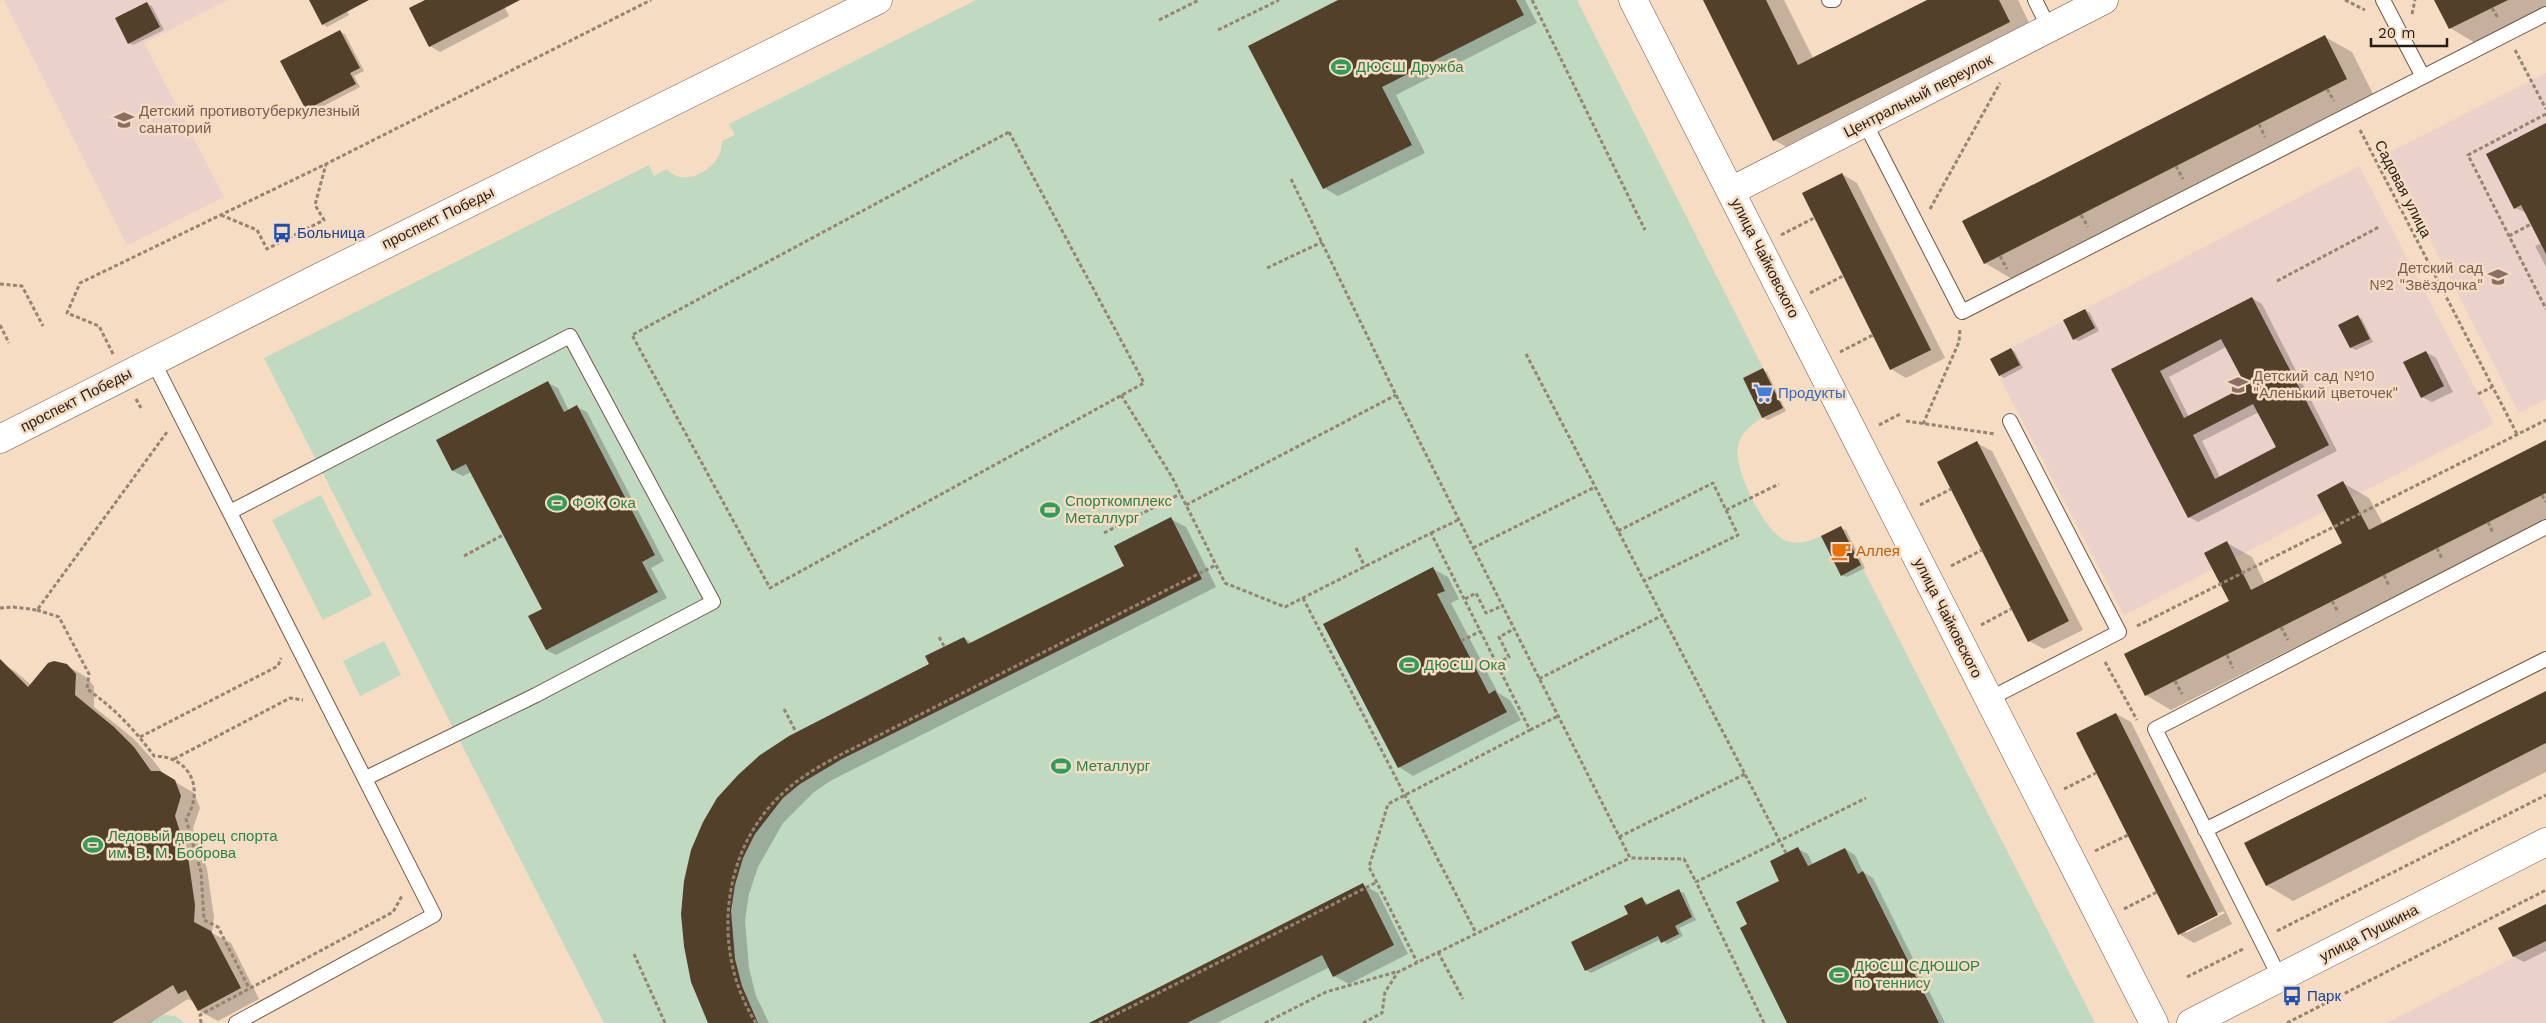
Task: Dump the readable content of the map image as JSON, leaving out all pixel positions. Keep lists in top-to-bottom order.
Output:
{
  "streets": {
    "main road": [
      "Центральный переулок",
      "проспект Победы",
      "улица Чайковского",
      "улица Пушкина"
    ],
    "path": ["Садовая улица"]
  },
  "crossings": [
    ["Центральный переулок", "улица Чайковского"]
  ],
  "places": {
    "sports": [
      "ДЮСШ Дружба",
      "ФОК Ока",
      "Спорткомплекс Металлург",
      "ДЮСШ Ока",
      "Металлург",
      "Ледовый дворец спорта им. В. М. Боброва",
      "ДЮСШ СДЮШОР по теннису"
    ],
    "school or university": ["Детский противотуберкулезный санаторий", "Детский сад №2 \"Звёздочка\"", "Детский сад №10 \"Аленький цветочек\""],
    "bus stop": ["Больница", "Парк"],
    "supermarket": ["Продукты"],
    "cafe": ["Аллея"]
  },
  "scale_bar": "20 m"
}
